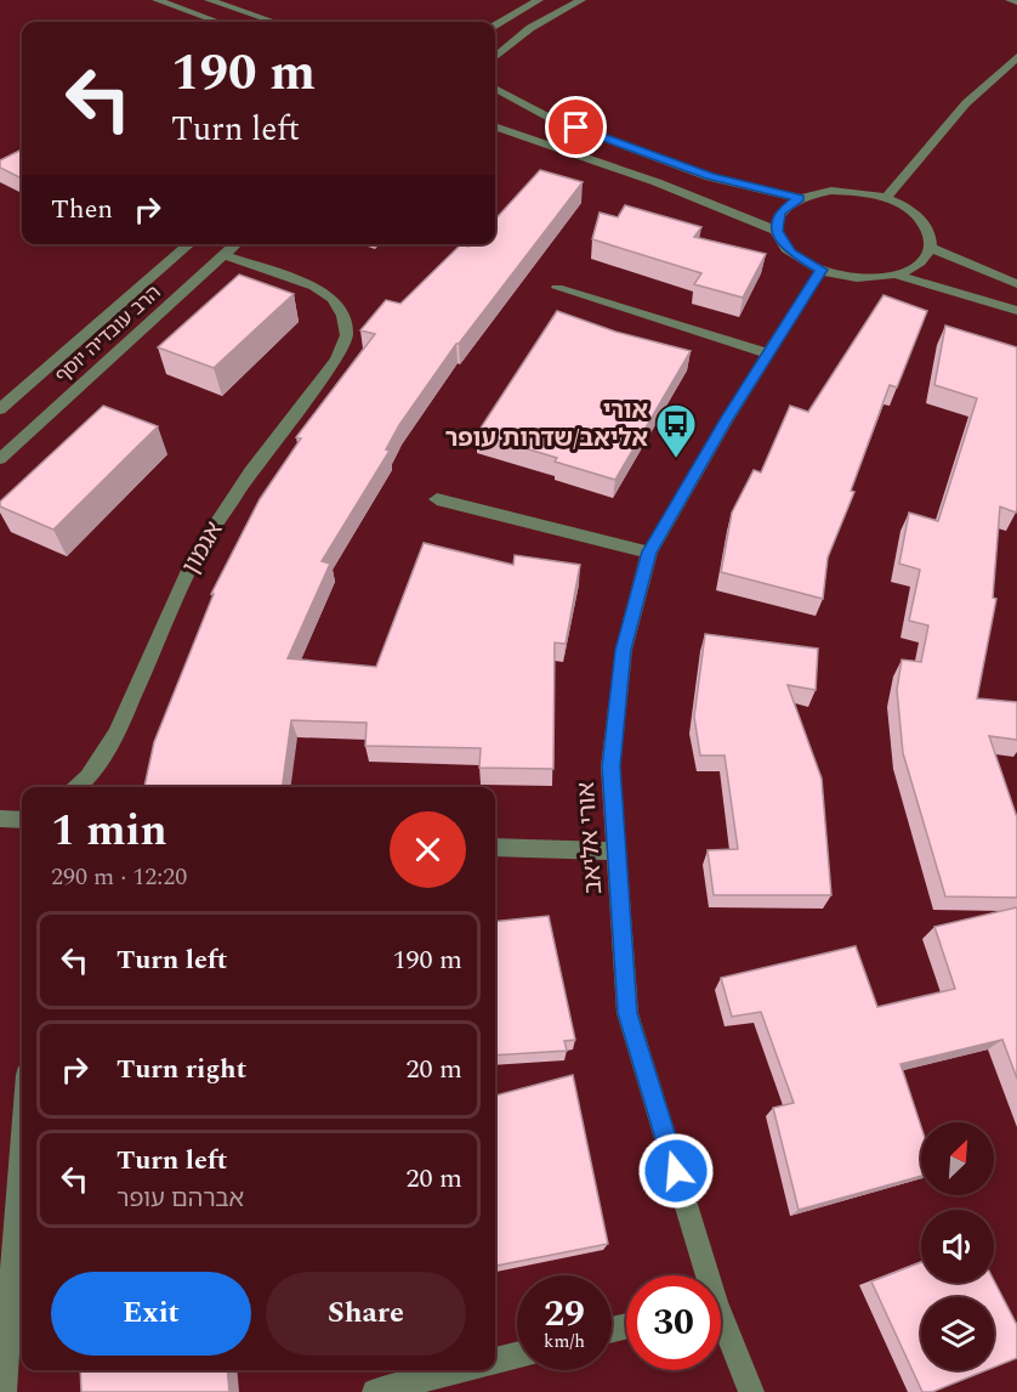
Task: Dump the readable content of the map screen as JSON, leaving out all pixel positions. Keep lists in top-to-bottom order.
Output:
{
  "streets": {
    "street": ["הרב עובדיה יוסף", "אגמון", "אורי אליאב"]
  },
  "crossings": [
    ["הרב עובדיה יוסף", "אגמון"]
  ],
  "places": {
    "bus stop": ["אורי אליאב/שדרות עופר"]
  },
  "north": "top right",
  "page": {
    "turn": ["190 m", "Turn left"],
    "then": "Then",
    "heading": ["1 min", "290 m · 12:20"],
    "list": [
      {
        "name": "Turn left",
        "value": "190 m"
      },
      {
        "name": "Turn right",
        "value": "20 m"
      },
      {
        "name": "Turn left",
        "note": "אברהם עופר",
        "value": "20 m"
      }
    ],
    "buttons": ["Exit", "Share"],
    "speed": "29 km/h",
    "limit": "30"
  }
}
